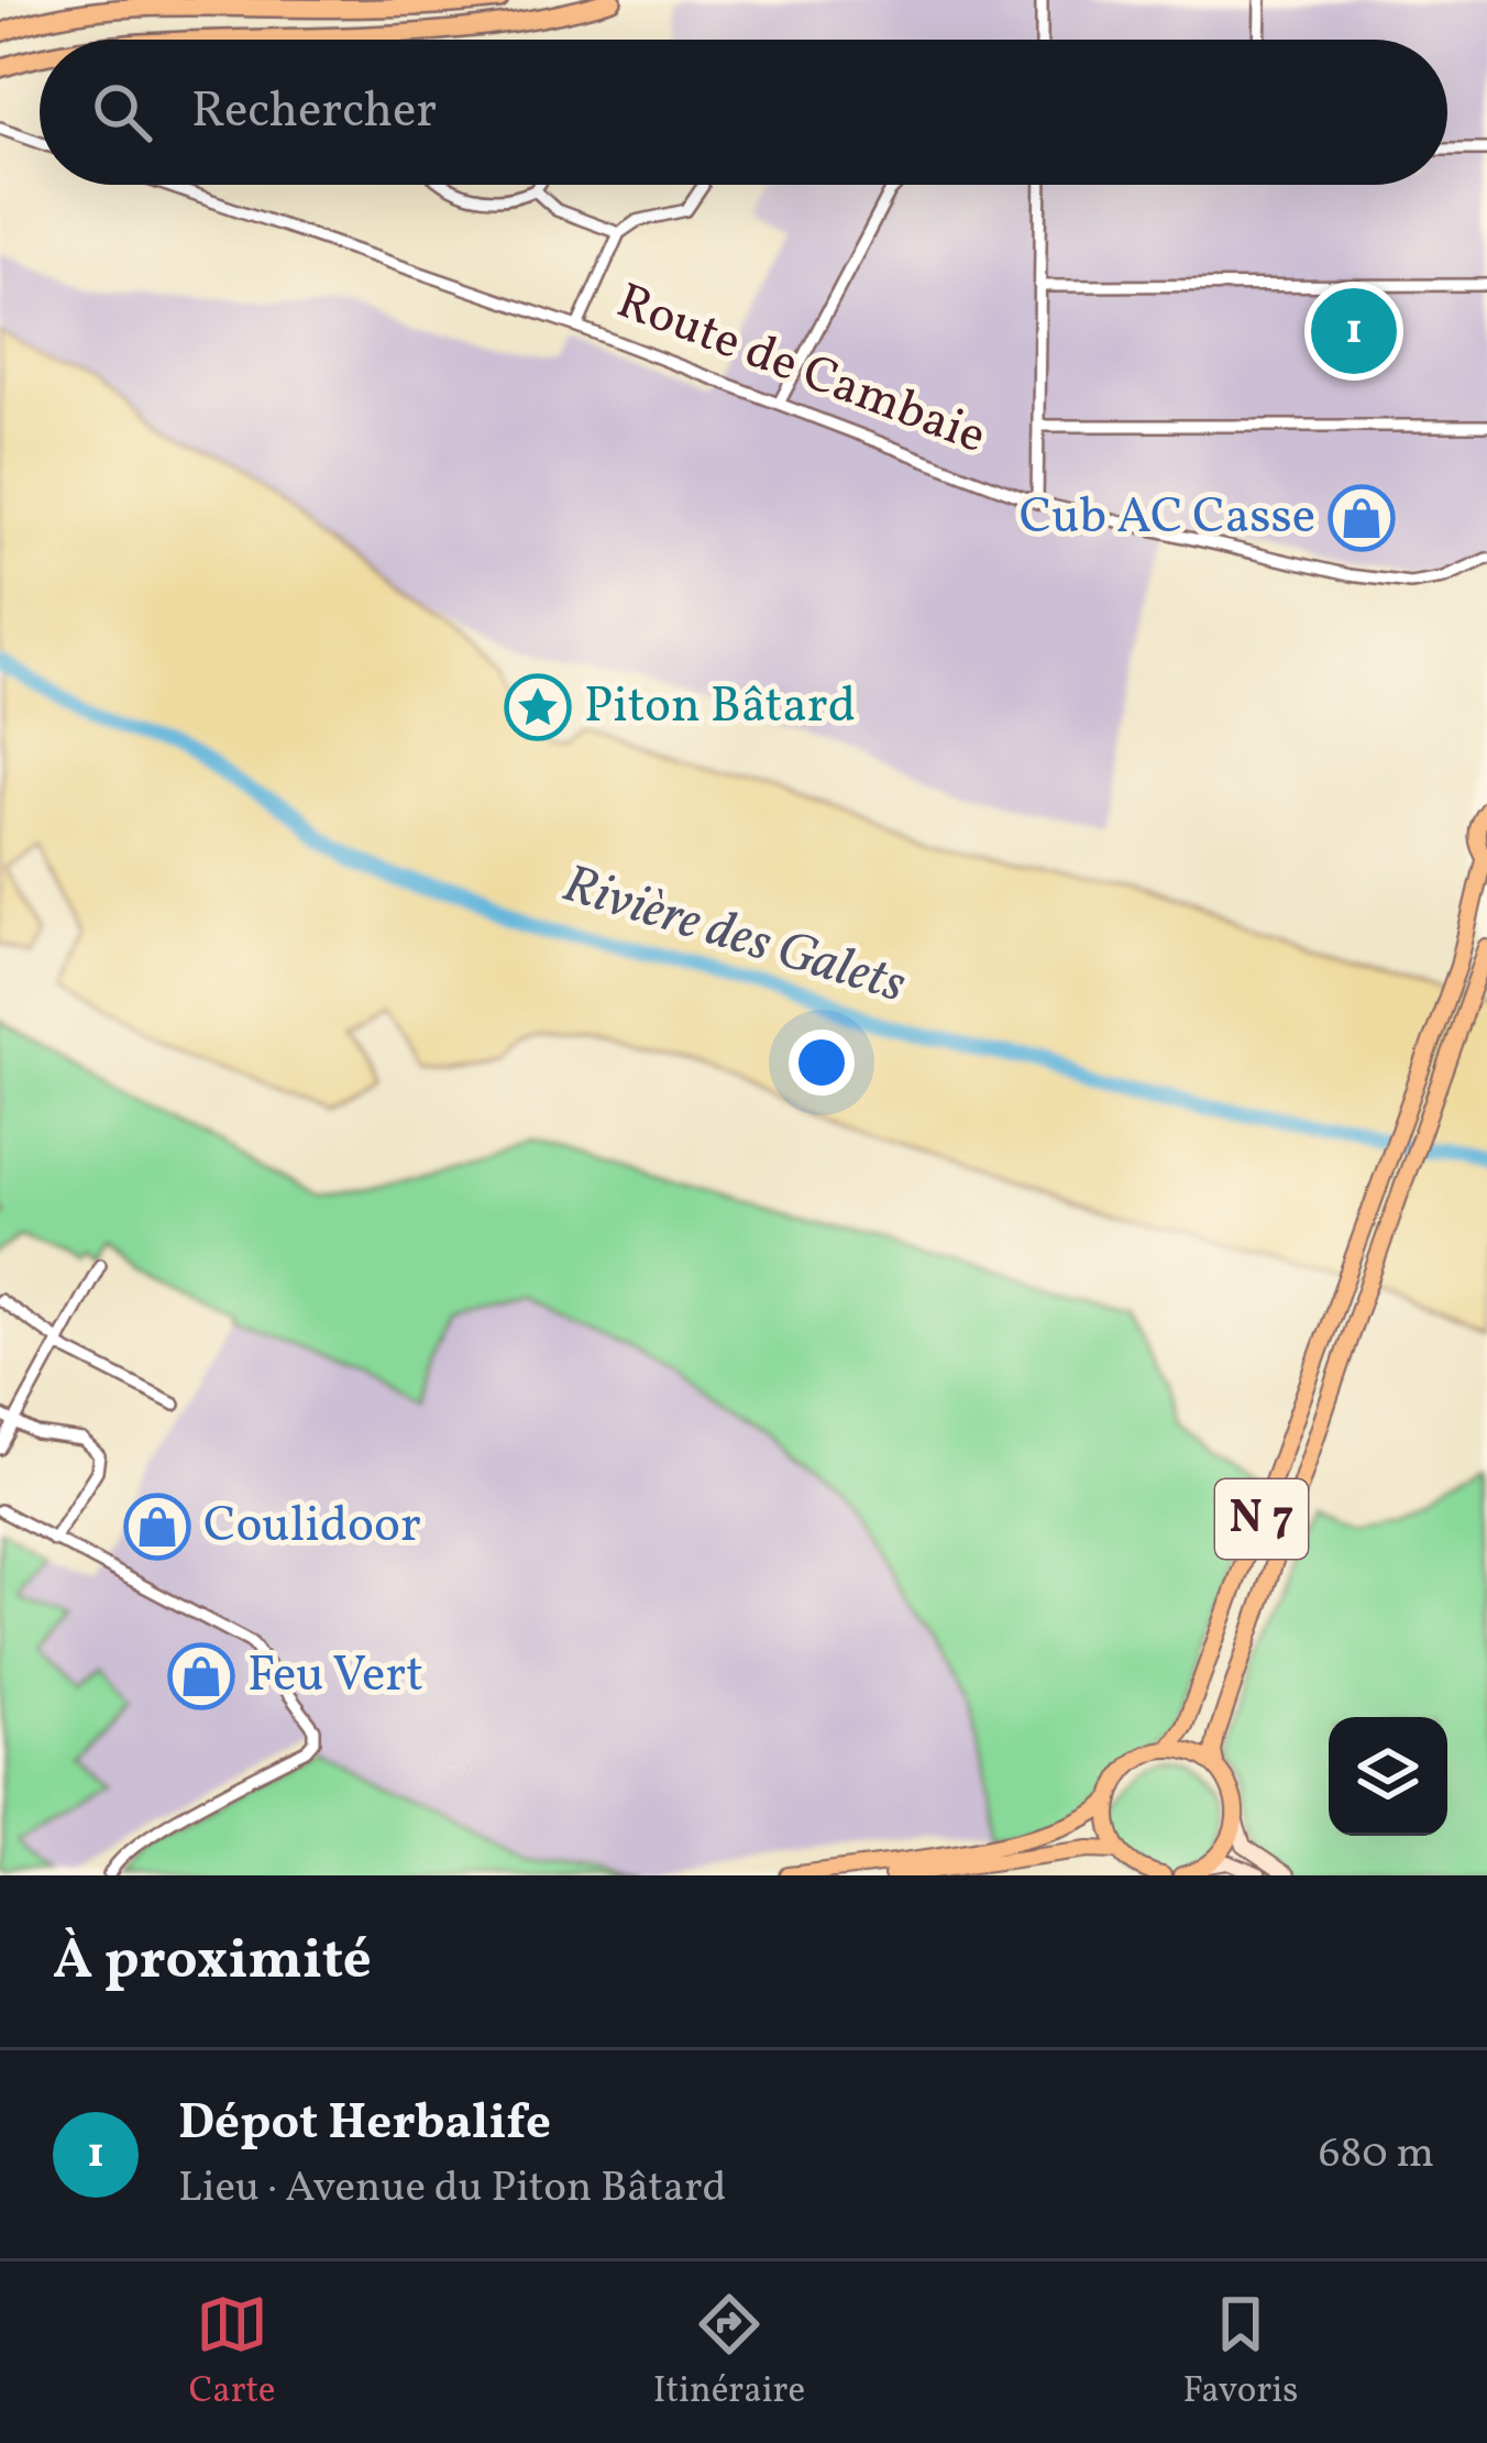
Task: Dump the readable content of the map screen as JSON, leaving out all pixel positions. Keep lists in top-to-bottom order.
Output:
{
  "streets": {
    "main road": ["N 7"],
    "street": ["Route de Cambaie"]
  },
  "water": ["Rivière des Galets"],
  "places": {
    "shop": ["Cub AC Casse", "Coulidoor", "Feu Vert"],
    "place": ["Piton Bâtard"]
  },
  "page": {
    "search": "Rechercher",
    "pins": "1",
    "heading": "À proximité",
    "list": [
      {
        "mark": "1",
        "name": "Dépot Herbalife",
        "note": "Lieu · Avenue du Piton Bâtard",
        "value": "680 m"
      }
    ],
    "nav": ["Carte", "Itinéraire", "Favoris"]
  }
}
